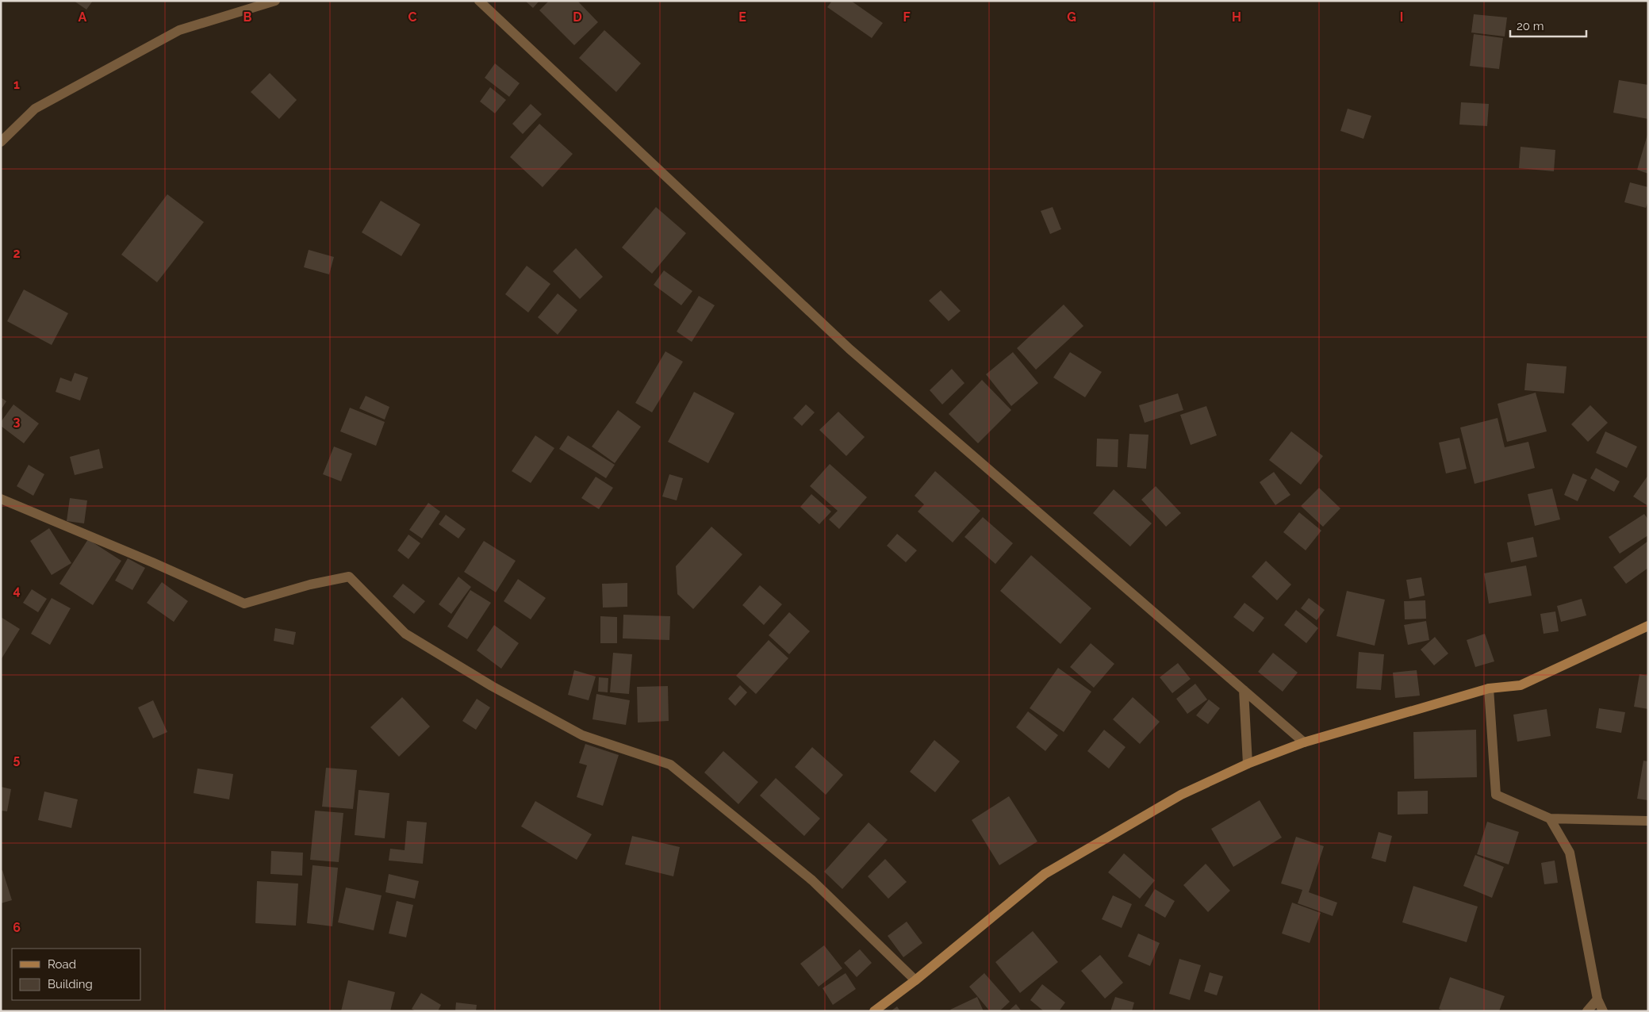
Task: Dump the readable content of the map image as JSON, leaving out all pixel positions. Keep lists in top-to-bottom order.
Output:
{
  "legend": ["Road", "Building"],
  "scale_bar": "20 m",
  "grid": {
    "columns": [
      "A",
      "B",
      "C",
      "D",
      "E",
      "F",
      "G",
      "H",
      "I"
    ],
    "rows": [
      "1",
      "2",
      "3",
      "4",
      "5",
      "6"
    ]
  }
}
